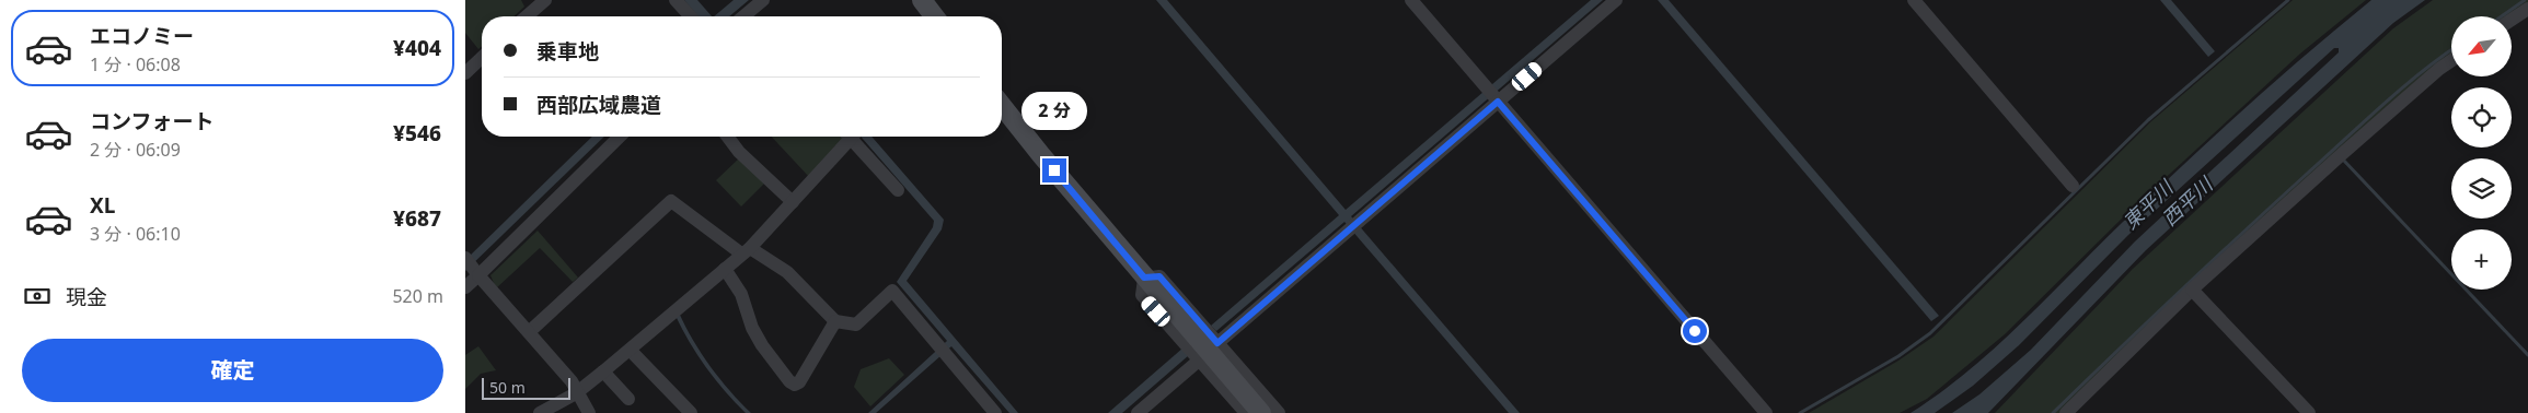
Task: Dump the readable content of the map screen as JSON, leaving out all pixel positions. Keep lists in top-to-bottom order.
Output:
{
  "water": ["西平川", "東平川"],
  "scale_bar": "50 m",
  "north": "bottom left",
  "page": {
    "list": [
      {
        "name": "エコノミー",
        "note": "1 分 · 06:08",
        "value": "¥404"
      },
      {
        "name": "コンフォート",
        "note": "2 分 · 06:09",
        "value": "¥546"
      },
      {
        "name": "XL",
        "note": "3 分 · 06:10",
        "value": "¥687"
      }
    ],
    "map_buttons": "+",
    "banner": ["乗車地", "西部広域農道"],
    "bubble": "2 分",
    "pay": ["現金", "520 m"],
    "buttons": "確定",
    "scale": "50 m"
  }
}
